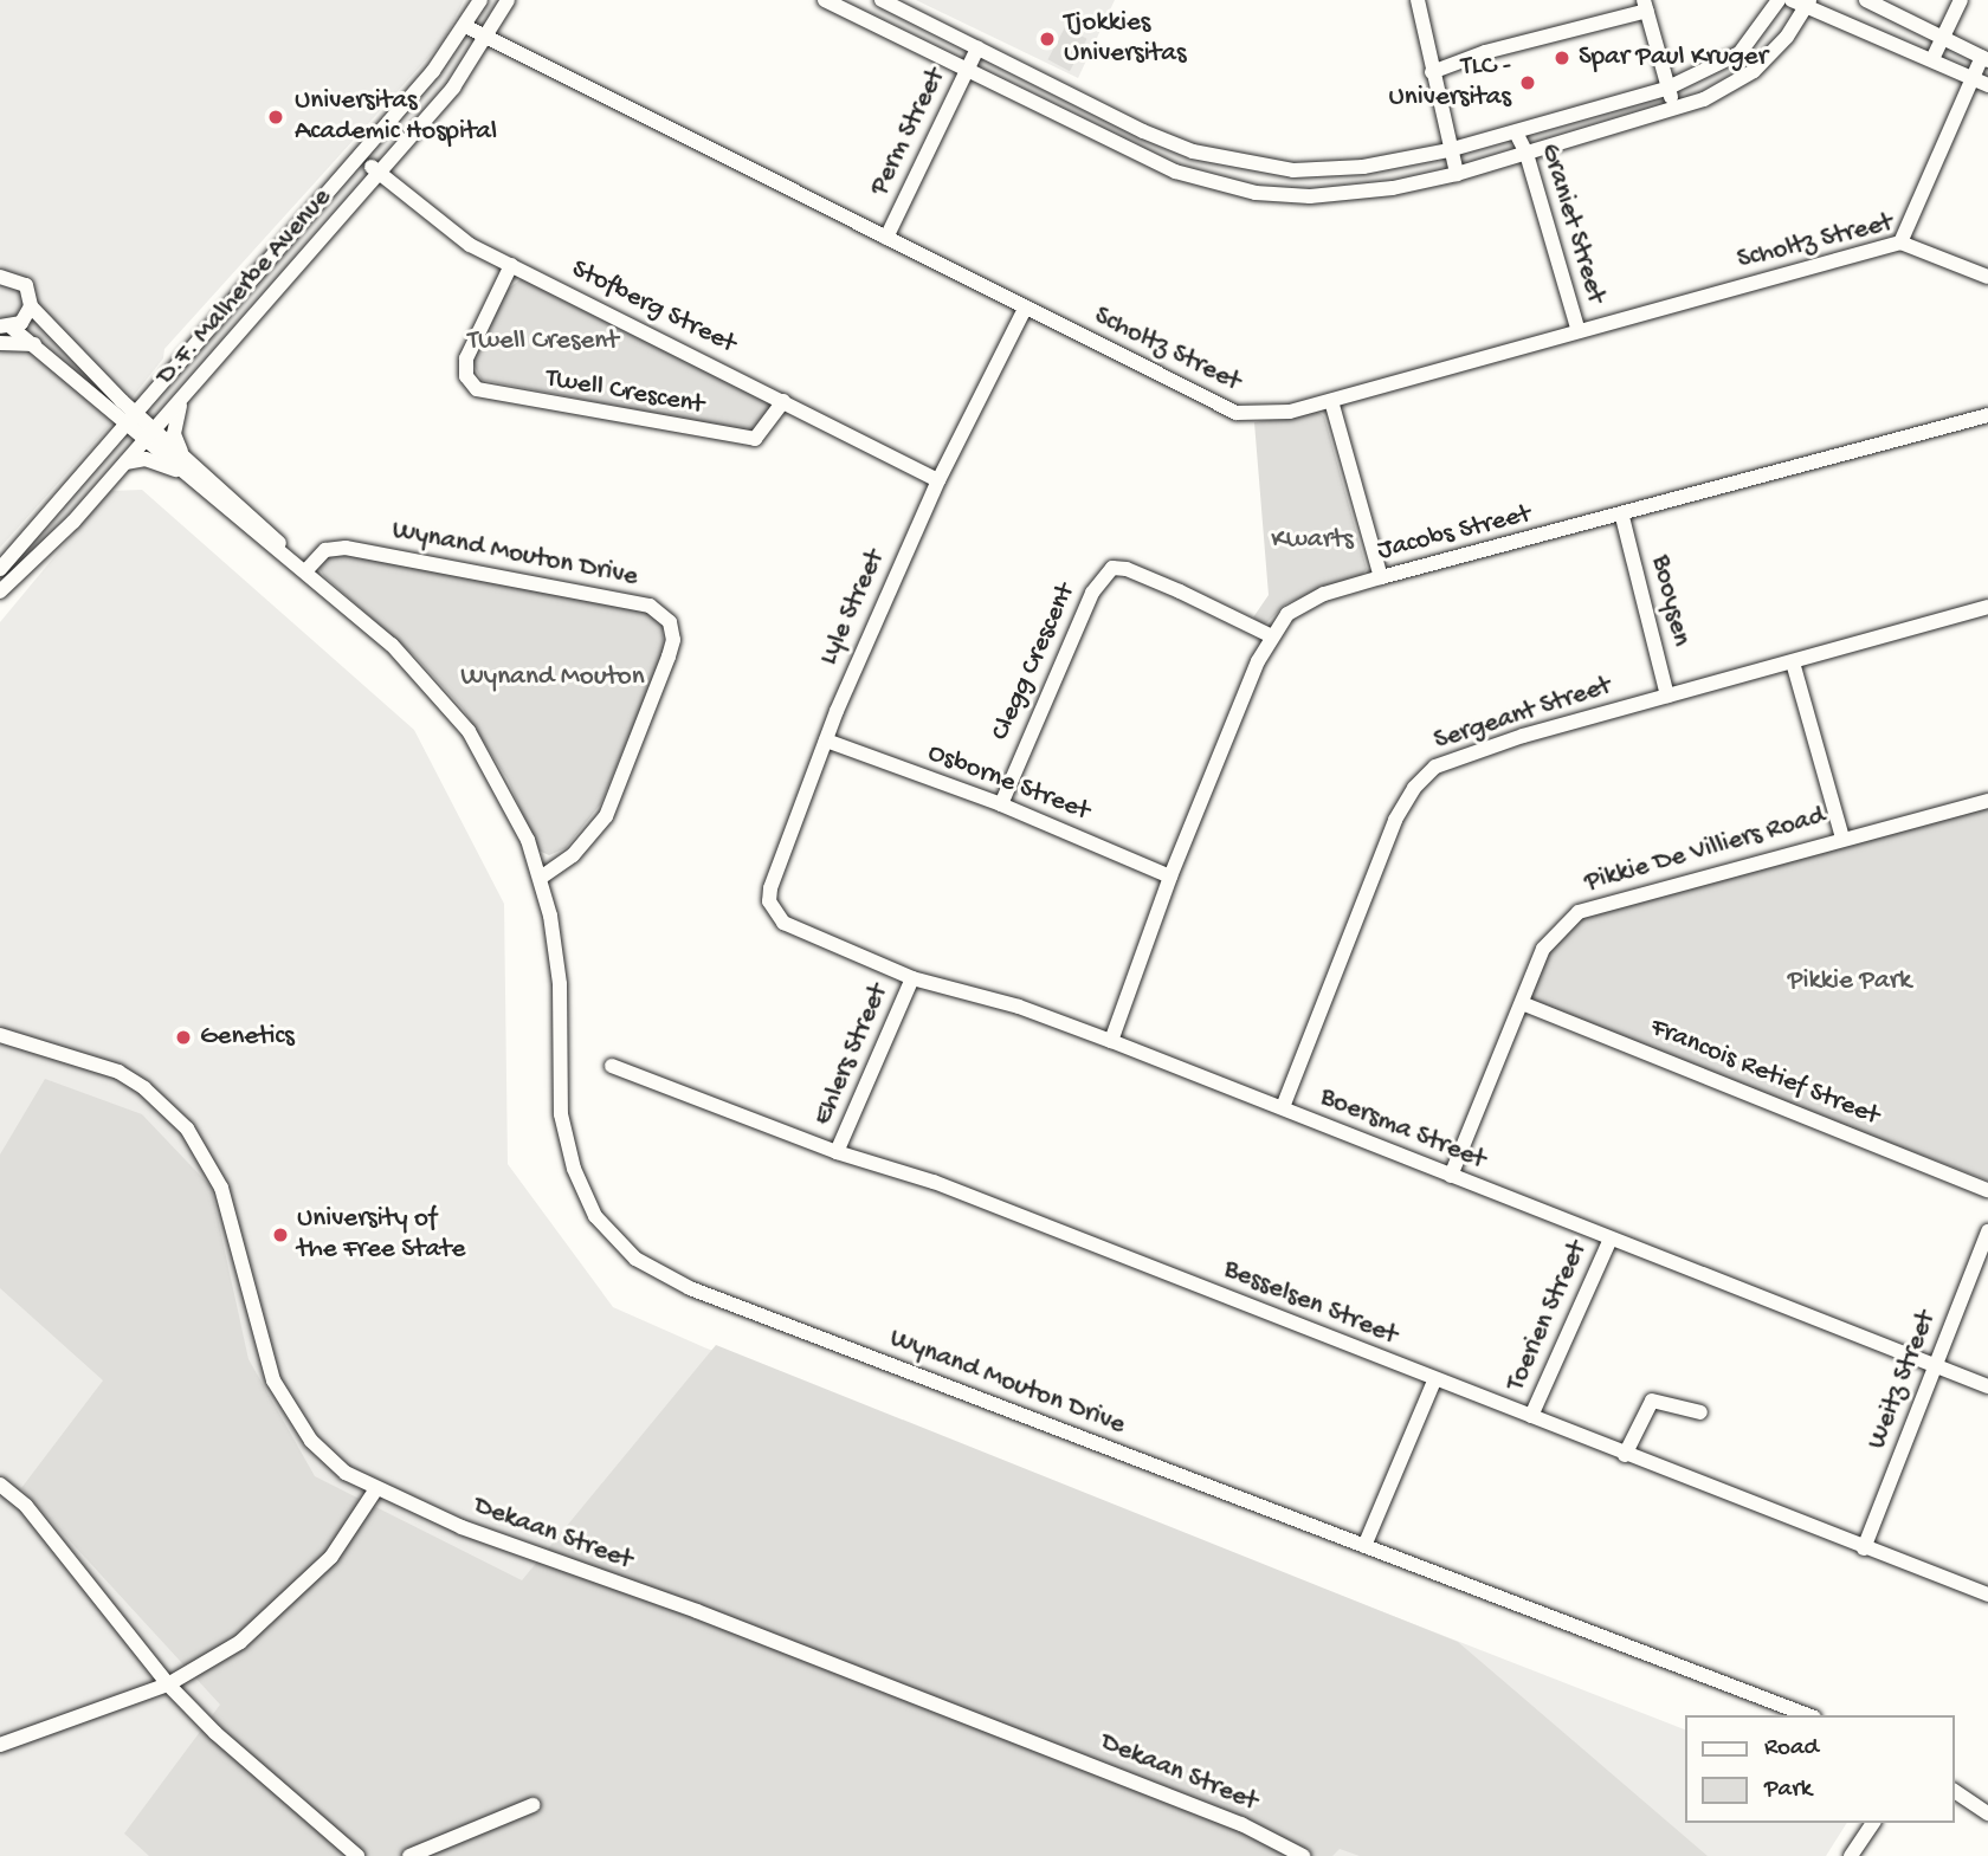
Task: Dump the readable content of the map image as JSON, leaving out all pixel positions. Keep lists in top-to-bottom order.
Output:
{
  "streets": {
    "street": [
      "Perm Street",
      "Graniet Street",
      "Scholtz Street",
      "D.F. Malherbe Avenue",
      "Stofberg Street",
      "Twell Crescent",
      "Jacobs Street",
      "Wynand Mouton Drive",
      "Booysen",
      "Lyle Street",
      "Clegg Crescent",
      "Sergeant Street",
      "Osborne Street",
      "Pikkie De Villiers Road",
      "Ehlers Street",
      "Francois Retief Street",
      "Boersma Street",
      "Besselsen Street",
      "Toerien Street",
      "Weitz Street",
      "Dekaan Street"
    ]
  },
  "crossings": [
    ["Perm Street", "Scholtz Street"],
    ["Graniet Street", "Scholtz Street"],
    ["Scholtz Street", "D.F. Malherbe Avenue"],
    ["Scholtz Street", "Lyle Street"],
    ["D.F. Malherbe Avenue", "Stofberg Street"],
    ["D.F. Malherbe Avenue", "Wynand Mouton Drive"],
    ["Stofberg Street", "Twell Crescent"],
    ["Stofberg Street", "Lyle Street"],
    ["Jacobs Street", "Booysen"],
    ["Jacobs Street", "Clegg Crescent"],
    ["Jacobs Street", "Osborne Street"],
    ["Jacobs Street", "Boersma Street"],
    ["Booysen", "Sergeant Street"],
    ["Lyle Street", "Osborne Street"],
    ["Lyle Street", "Boersma Street"],
    ["Clegg Crescent", "Osborne Street"],
    ["Sergeant Street", "Boersma Street"],
    ["Pikkie De Villiers Road", "Francois Retief Street"],
    ["Pikkie De Villiers Road", "Boersma Street"],
    ["Ehlers Street", "Boersma Street"],
    ["Ehlers Street", "Besselsen Street"],
    ["Boersma Street", "Toerien Street"],
    ["Boersma Street", "Weitz Street"],
    ["Besselsen Street", "Toerien Street"],
    ["Besselsen Street", "Weitz Street"]
  ],
  "parks": [
    "Twell Cresent",
    "Kwarts",
    "Wynand Mouton",
    "Pikkie Park"
  ],
  "places": [
    "Tjokkies Universitas",
    "Spar Paul Kruger",
    "TLC - Universitas",
    "Universitas Academic Hospital",
    "Genetics",
    "University of the Free State"
  ],
  "legend": ["Road", "Park"]
}
